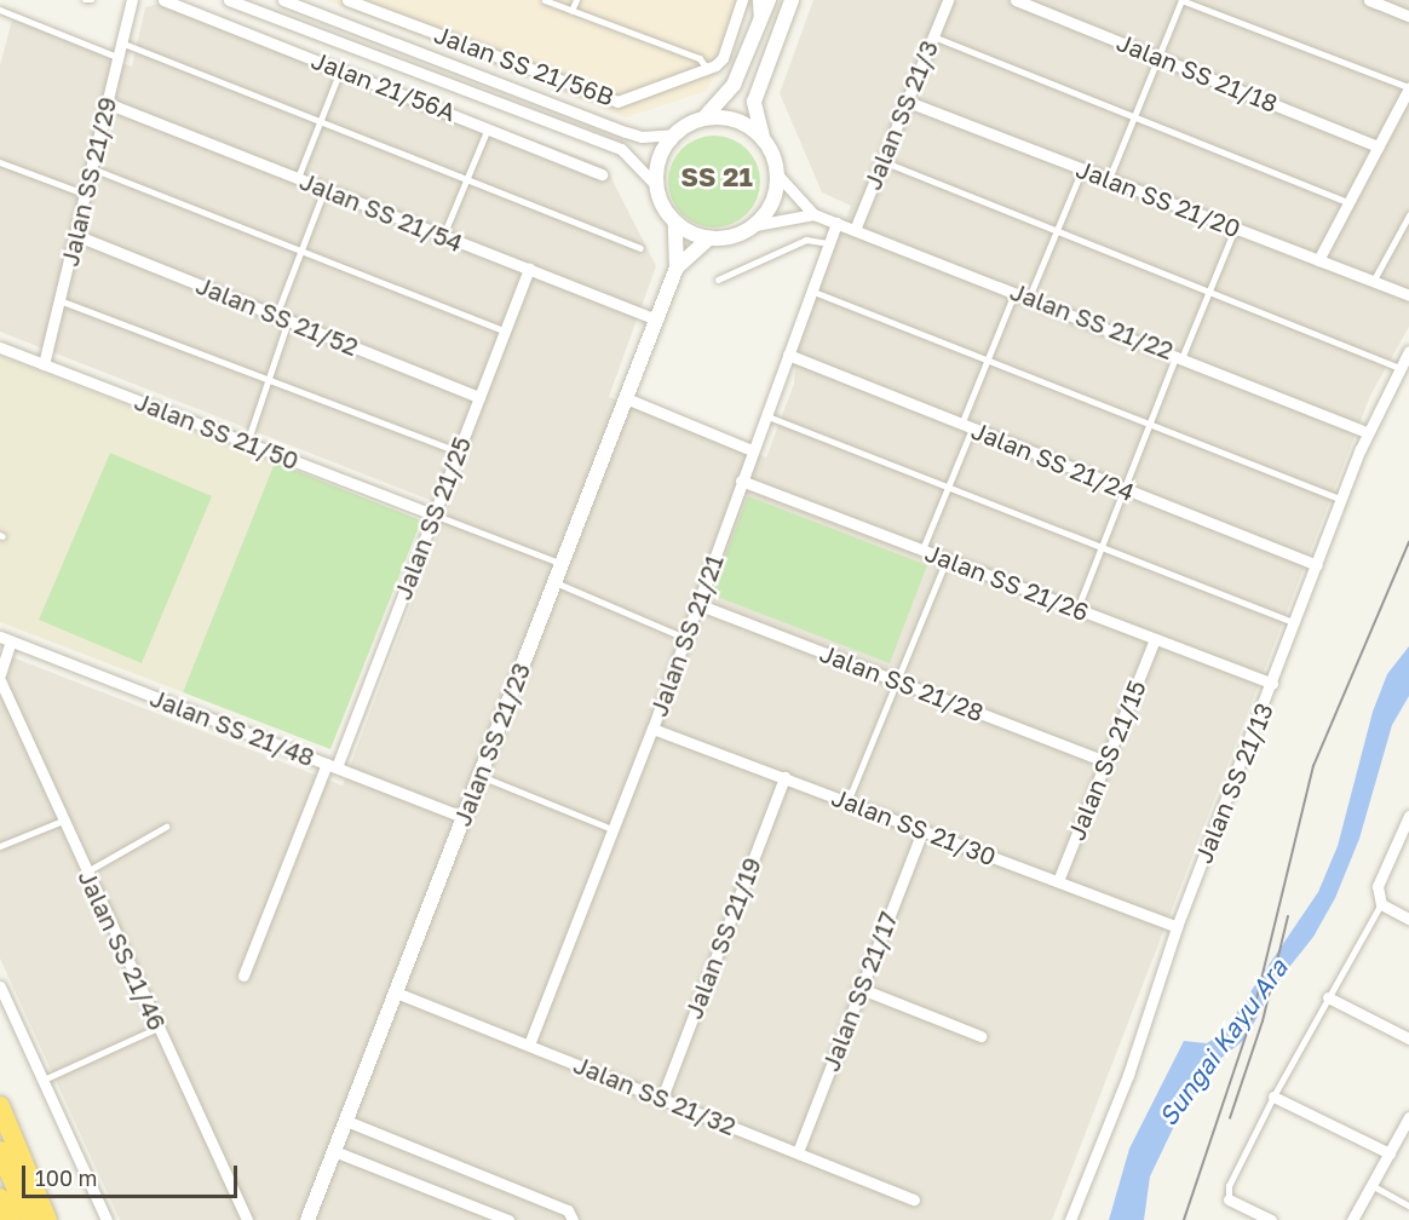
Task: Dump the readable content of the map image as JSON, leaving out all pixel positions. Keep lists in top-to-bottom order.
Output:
{
  "streets": {
    "street": [
      "Jalan SS 21/56B",
      "Jalan SS 21/18",
      "Jalan 21/56A",
      "Jalan SS 21/3",
      "Jalan SS 21/29",
      "Jalan SS 21/20",
      "Jalan SS 21/54",
      "Jalan SS 21/52",
      "Jalan SS 21/22",
      "Jalan SS 21/50",
      "Jalan SS 21/24",
      "Jalan SS 21/25",
      "Jalan SS 21/26",
      "Jalan SS 21/21",
      "Jalan SS 21/28",
      "Jalan SS 21/48",
      "Jalan SS 21/23",
      "Jalan SS 21/15",
      "Jalan SS 21/13",
      "Jalan SS 21/30",
      "Jalan SS 21/19",
      "Jalan SS 21/46",
      "Jalan SS 21/17",
      "Jalan SS 21/32"
    ]
  },
  "crossings": [
    ["Jalan SS 21/3", "Jalan SS 21/20"],
    ["Jalan SS 21/3", "Jalan SS 21/22"],
    ["Jalan SS 21/29", "Jalan SS 21/54"],
    ["Jalan SS 21/29", "Jalan SS 21/52"],
    ["Jalan SS 21/29", "Jalan SS 21/50"],
    ["Jalan SS 21/54", "Jalan SS 21/25"],
    ["Jalan SS 21/54", "Jalan SS 21/23"],
    ["Jalan SS 21/52", "Jalan SS 21/25"],
    ["Jalan SS 21/22", "Jalan SS 21/21"],
    ["Jalan SS 21/22", "Jalan SS 21/23"],
    ["Jalan SS 21/22", "Jalan SS 21/13"],
    ["Jalan SS 21/50", "Jalan SS 21/25"],
    ["Jalan SS 21/24", "Jalan SS 21/21"],
    ["Jalan SS 21/24", "Jalan SS 21/13"],
    ["Jalan SS 21/25", "Jalan SS 21/48"],
    ["Jalan SS 21/26", "Jalan SS 21/21"],
    ["Jalan SS 21/26", "Jalan SS 21/15"],
    ["Jalan SS 21/26", "Jalan SS 21/13"],
    ["Jalan SS 21/21", "Jalan SS 21/28"],
    ["Jalan SS 21/21", "Jalan SS 21/30"],
    ["Jalan SS 21/21", "Jalan SS 21/32"],
    ["Jalan SS 21/28", "Jalan SS 21/15"],
    ["Jalan SS 21/48", "Jalan SS 21/23"],
    ["Jalan SS 21/23", "Jalan SS 21/32"],
    ["Jalan SS 21/15", "Jalan SS 21/30"],
    ["Jalan SS 21/13", "Jalan SS 21/30"],
    ["Jalan SS 21/30", "Jalan SS 21/19"],
    ["Jalan SS 21/30", "Jalan SS 21/17"],
    ["Jalan SS 21/19", "Jalan SS 21/32"],
    ["Jalan SS 21/17", "Jalan SS 21/32"]
  ],
  "districts": ["SS 21"],
  "water": ["Sungai Kayu Ara"],
  "scale_bar": "100 m"
}
